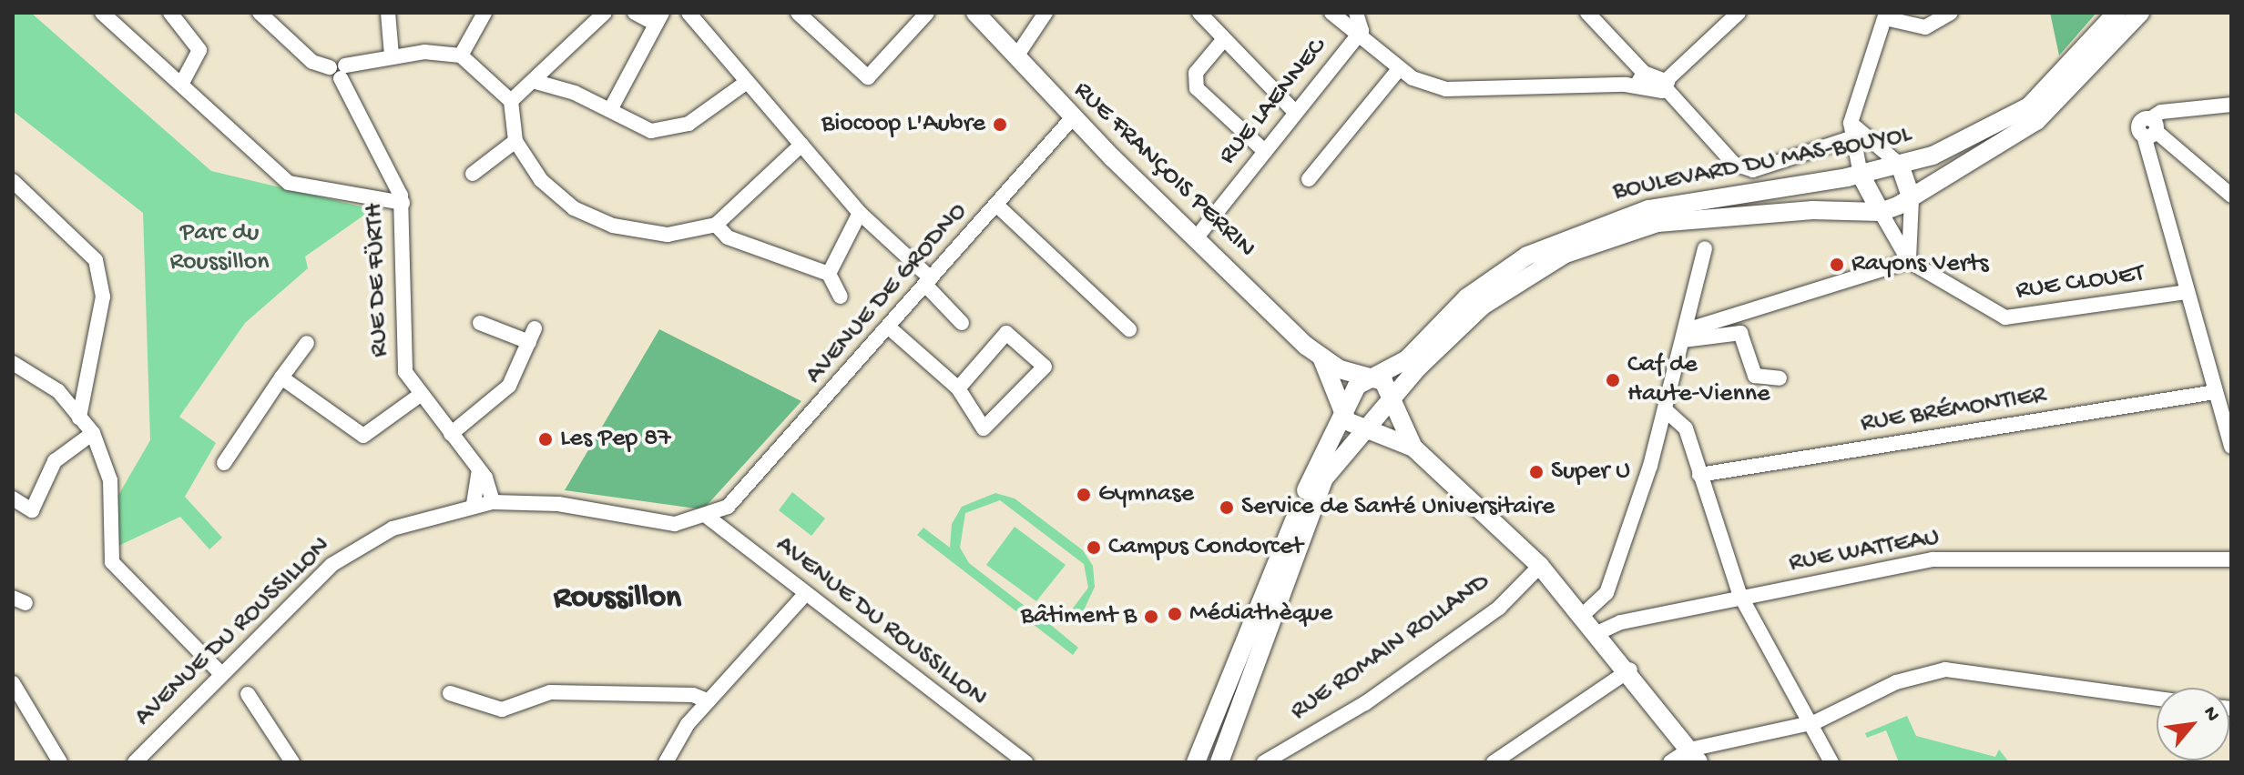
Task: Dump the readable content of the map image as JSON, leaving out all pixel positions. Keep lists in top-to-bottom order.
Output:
{
  "streets": {
    "main road": ["BOULEVARD DU MAS-BOUYOL", "RUE FRANÇOIS PERRIN", "RUE CLOUET"],
    "street": [
      "RUE LAENNEC",
      "RUE DE FÜRTH",
      "AVENUE DE GRODNO",
      "RUE BRÉMONTIER",
      "RUE WATTEAU",
      "AVENUE DU ROUSSILLON",
      "RUE ROMAIN ROLLAND"
    ]
  },
  "crossings": [
    ["RUE LAENNEC", "RUE FRANÇOIS PERRIN"],
    ["BOULEVARD DU MAS-BOUYOL", "RUE FRANÇOIS PERRIN"],
    ["BOULEVARD DU MAS-BOUYOL", "RUE CLOUET"],
    ["RUE FRANÇOIS PERRIN", "AVENUE DE GRODNO"],
    ["RUE FRANÇOIS PERRIN", "RUE WATTEAU"],
    ["RUE FRANÇOIS PERRIN", "RUE ROMAIN ROLLAND"],
    ["RUE DE FÜRTH", "AVENUE DU ROUSSILLON"],
    ["AVENUE DE GRODNO", "AVENUE DU ROUSSILLON"]
  ],
  "districts": ["Roussillon"],
  "parks": ["Parc du Roussillon"],
  "places": [
    "Biocoop L'Aubre",
    "Rayons Verts",
    "Caf de Haute-Vienne",
    "Les Pep 87",
    "Super U",
    "Gymnase",
    "Service de Santé Universitaire",
    "Campus Condorcet",
    "Médiathèque",
    "Bâtiment B"
  ],
  "north": "top right"
}
